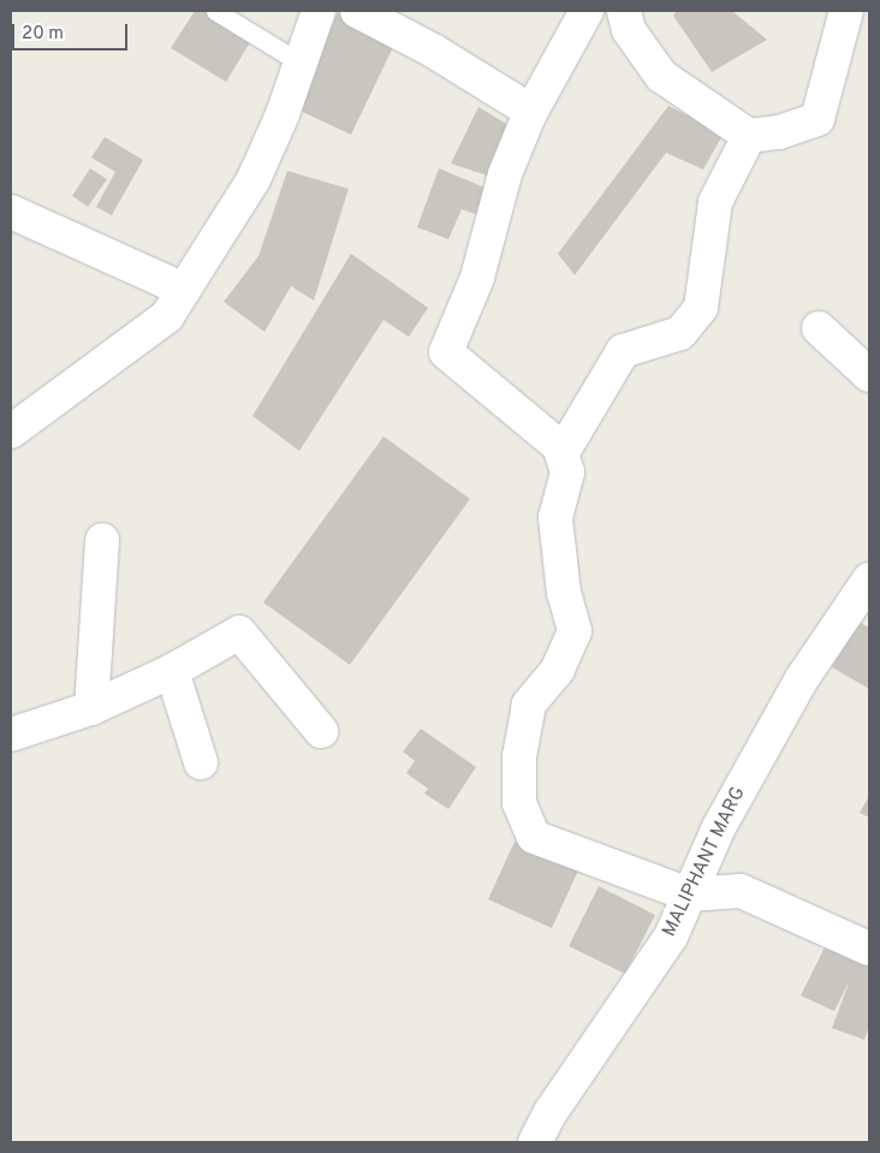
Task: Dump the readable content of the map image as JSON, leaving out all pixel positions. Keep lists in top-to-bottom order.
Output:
{
  "streets": {
    "street": ["MALIPHANT MARG"]
  },
  "scale_bar": "20 m"
}
